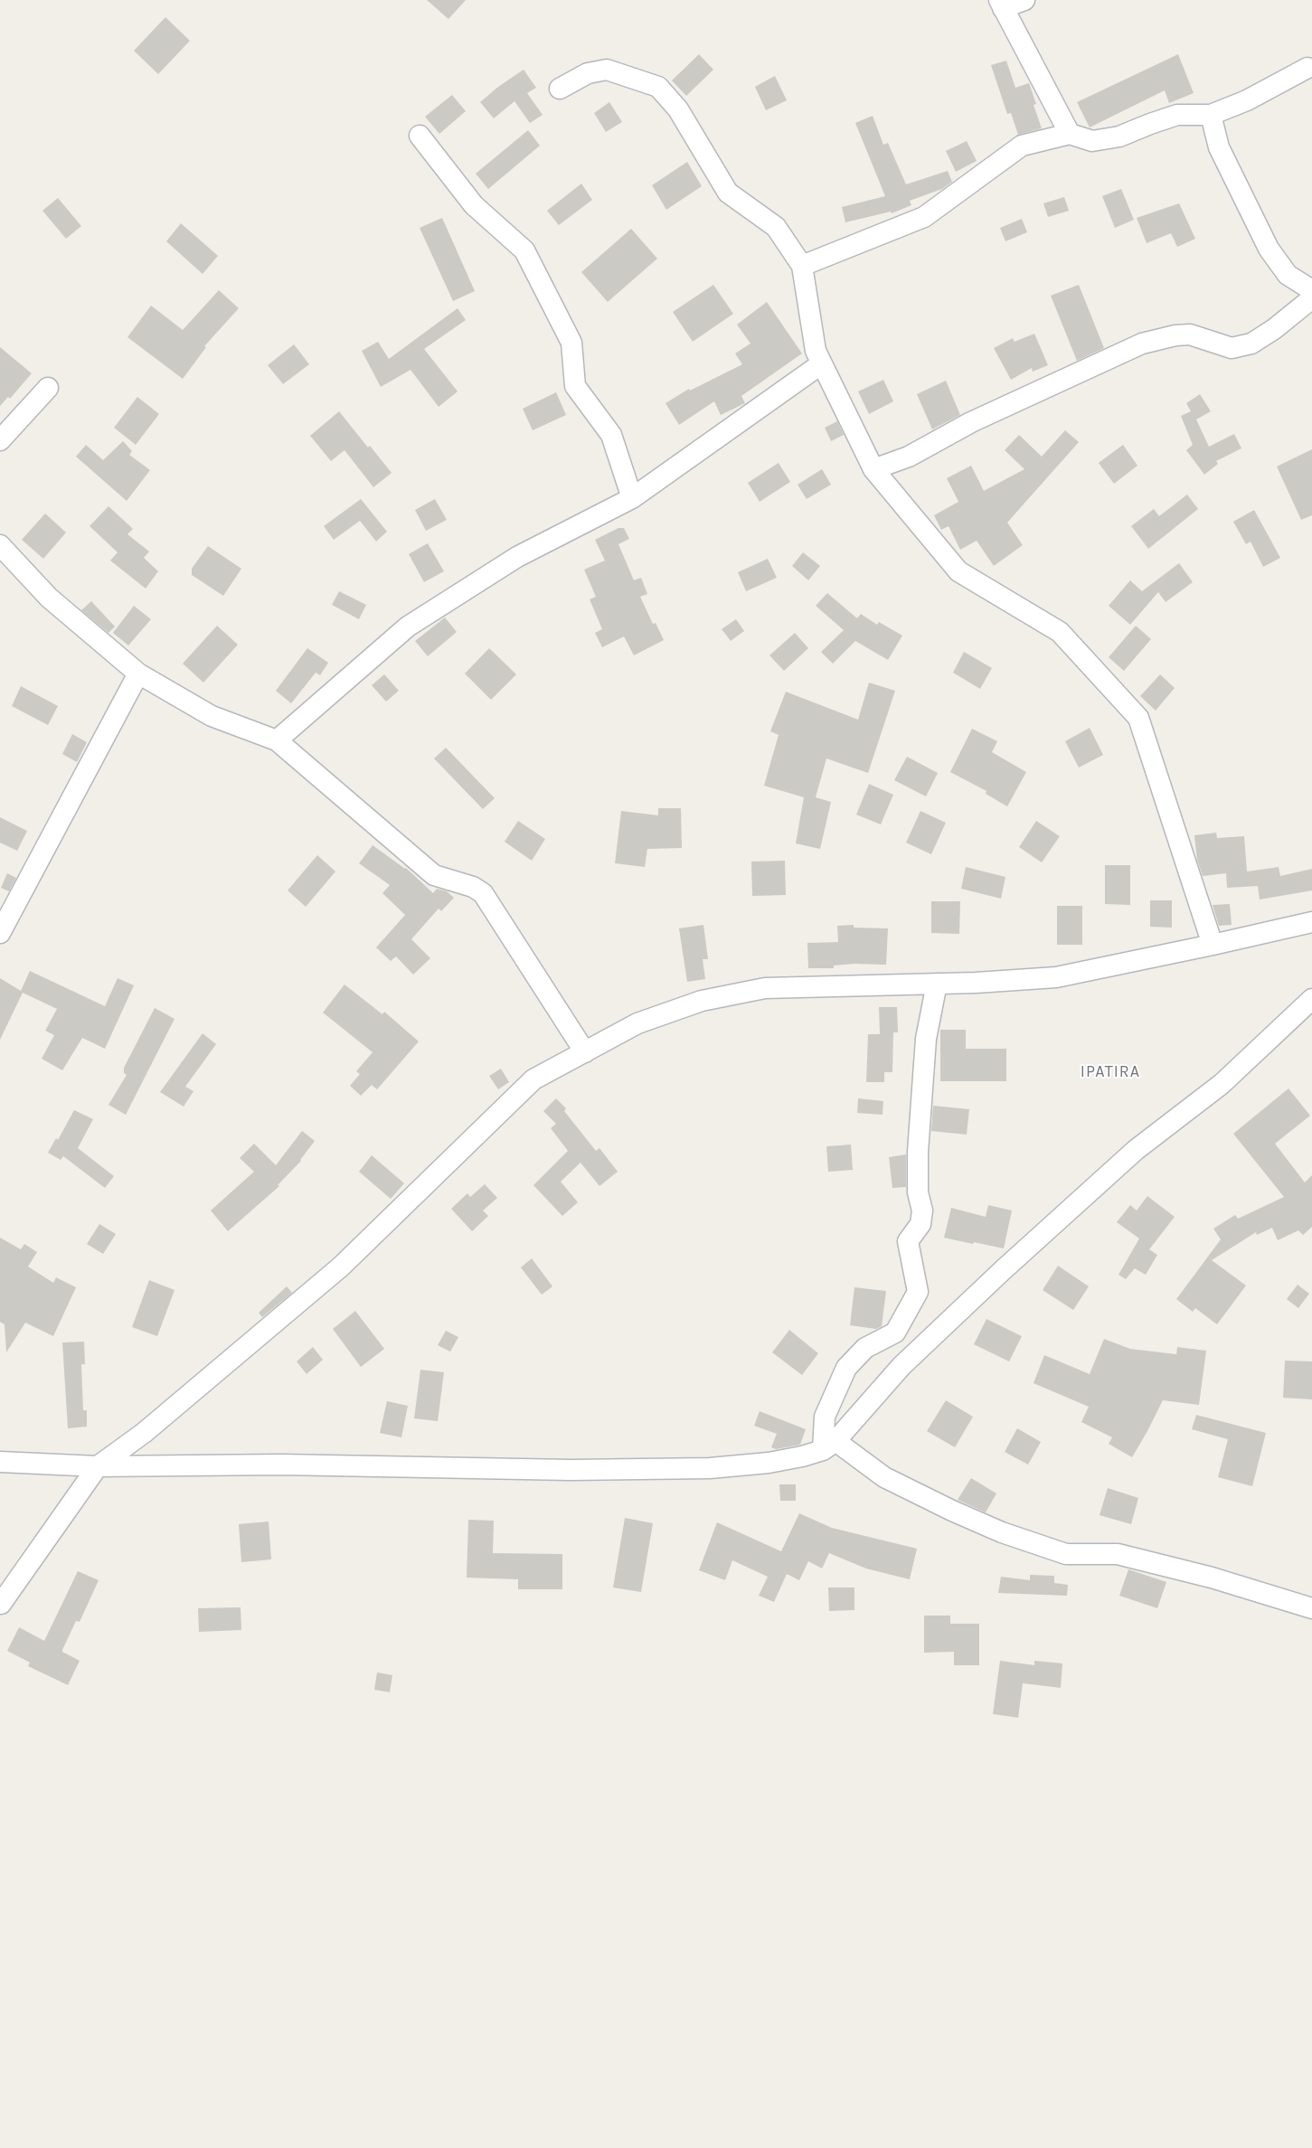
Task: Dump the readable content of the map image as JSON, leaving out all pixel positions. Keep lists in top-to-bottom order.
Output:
{
  "districts": ["IPATIRA"]
}
